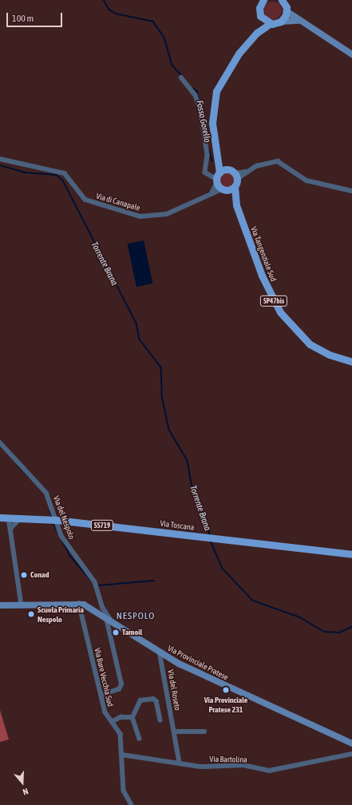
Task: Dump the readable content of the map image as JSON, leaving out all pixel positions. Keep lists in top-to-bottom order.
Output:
{
  "streets": {
    "main road": [
      "Via Tangenziale Sud",
      "SP47bis",
      "SS719",
      "Via Toscana"
    ],
    "street": [
      "Via di Canapale",
      "Via del Nespolo",
      "Via Provinciale Pratese",
      "Via Bure Vecchia Sud",
      "Via del Roseto",
      "Via Bartolina"
    ]
  },
  "crossings": [
    ["Via di Canapale", "Via Tangenziale Sud"],
    ["Via del Nespolo", "Via Toscana"],
    ["Via del Nespolo", "Via Provinciale Pratese"],
    ["Via Provinciale Pratese", "Via Bure Vecchia Sud"],
    ["Via Provinciale Pratese", "Via del Roseto"],
    ["Via Bure Vecchia Sud", "Via Bartolina"],
    ["Via del Roseto", "Via Bartolina"]
  ],
  "districts": ["NESPOLO"],
  "water": ["Fosso Gorello", "Torrente Brana"],
  "places": [
    "Conad",
    "Scuola Primaria Nespolo",
    "Tamoil",
    "Via Provinciale Pratese 231"
  ],
  "scale_bar": "100 m",
  "north": "bottom"
}
